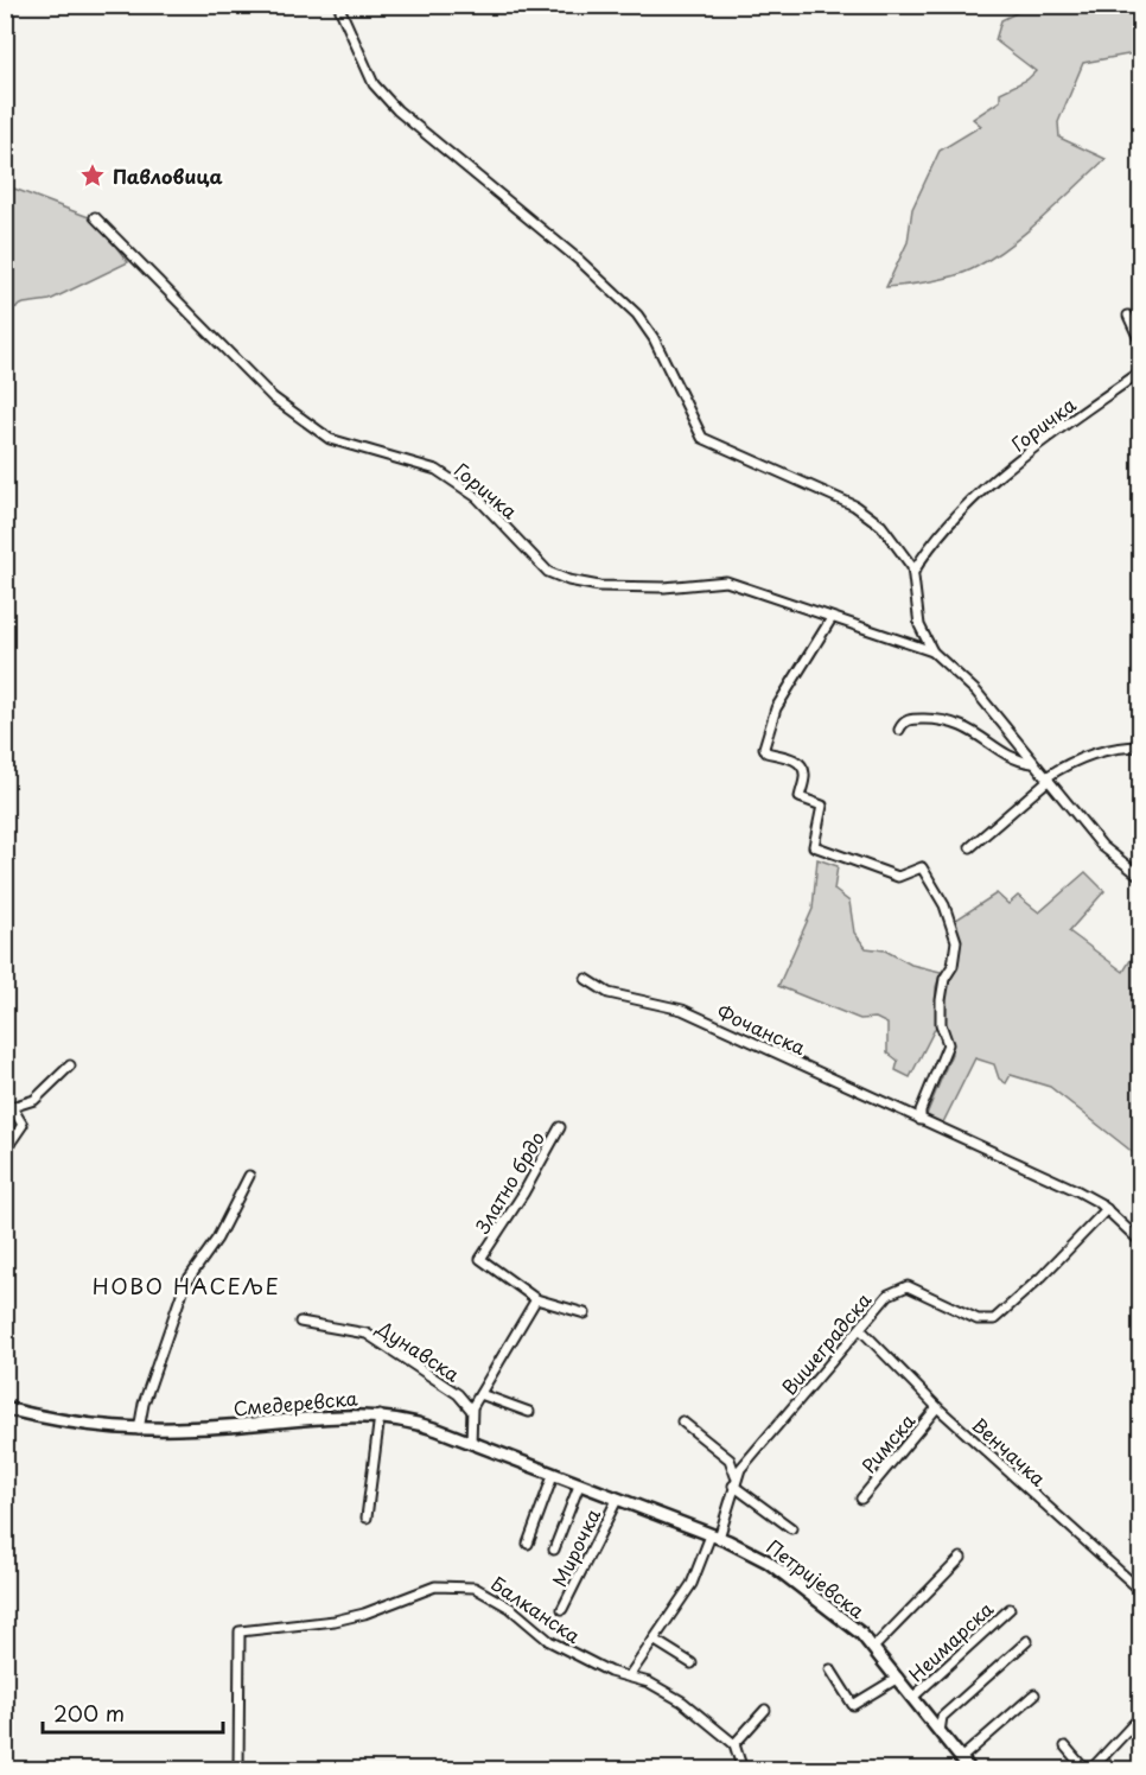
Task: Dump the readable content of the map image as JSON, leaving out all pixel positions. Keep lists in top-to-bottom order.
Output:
{
  "streets": {
    "main road": ["Смедеревска", "Петријевска"],
    "street": [
      "Горичка",
      "Фочанска",
      "Златно брдо",
      "Вишеградска",
      "Дунавска",
      "Римска",
      "Венчачка",
      "Мирочка",
      "Балканска",
      "Неимарска"
    ]
  },
  "crossings": [
    ["Фочанска", "Вишеградска"],
    ["Златно брдо", "Дунавска"],
    ["Вишеградска", "Венчачка"],
    ["Вишеградска", "Петријевска"],
    ["Вишеградска", "Балканска"],
    ["Смедеревска", "Мирочка"],
    ["Смедеревска", "Петријевска"],
    ["Римска", "Венчачка"],
    ["Мирочка", "Петријевска"],
    ["Петријевска", "Неимарска"]
  ],
  "districts": ["НОВО НАСЕЉЕ"],
  "places": {
    "place": ["Павловица"]
  },
  "scale_bar": "200 m"
}
